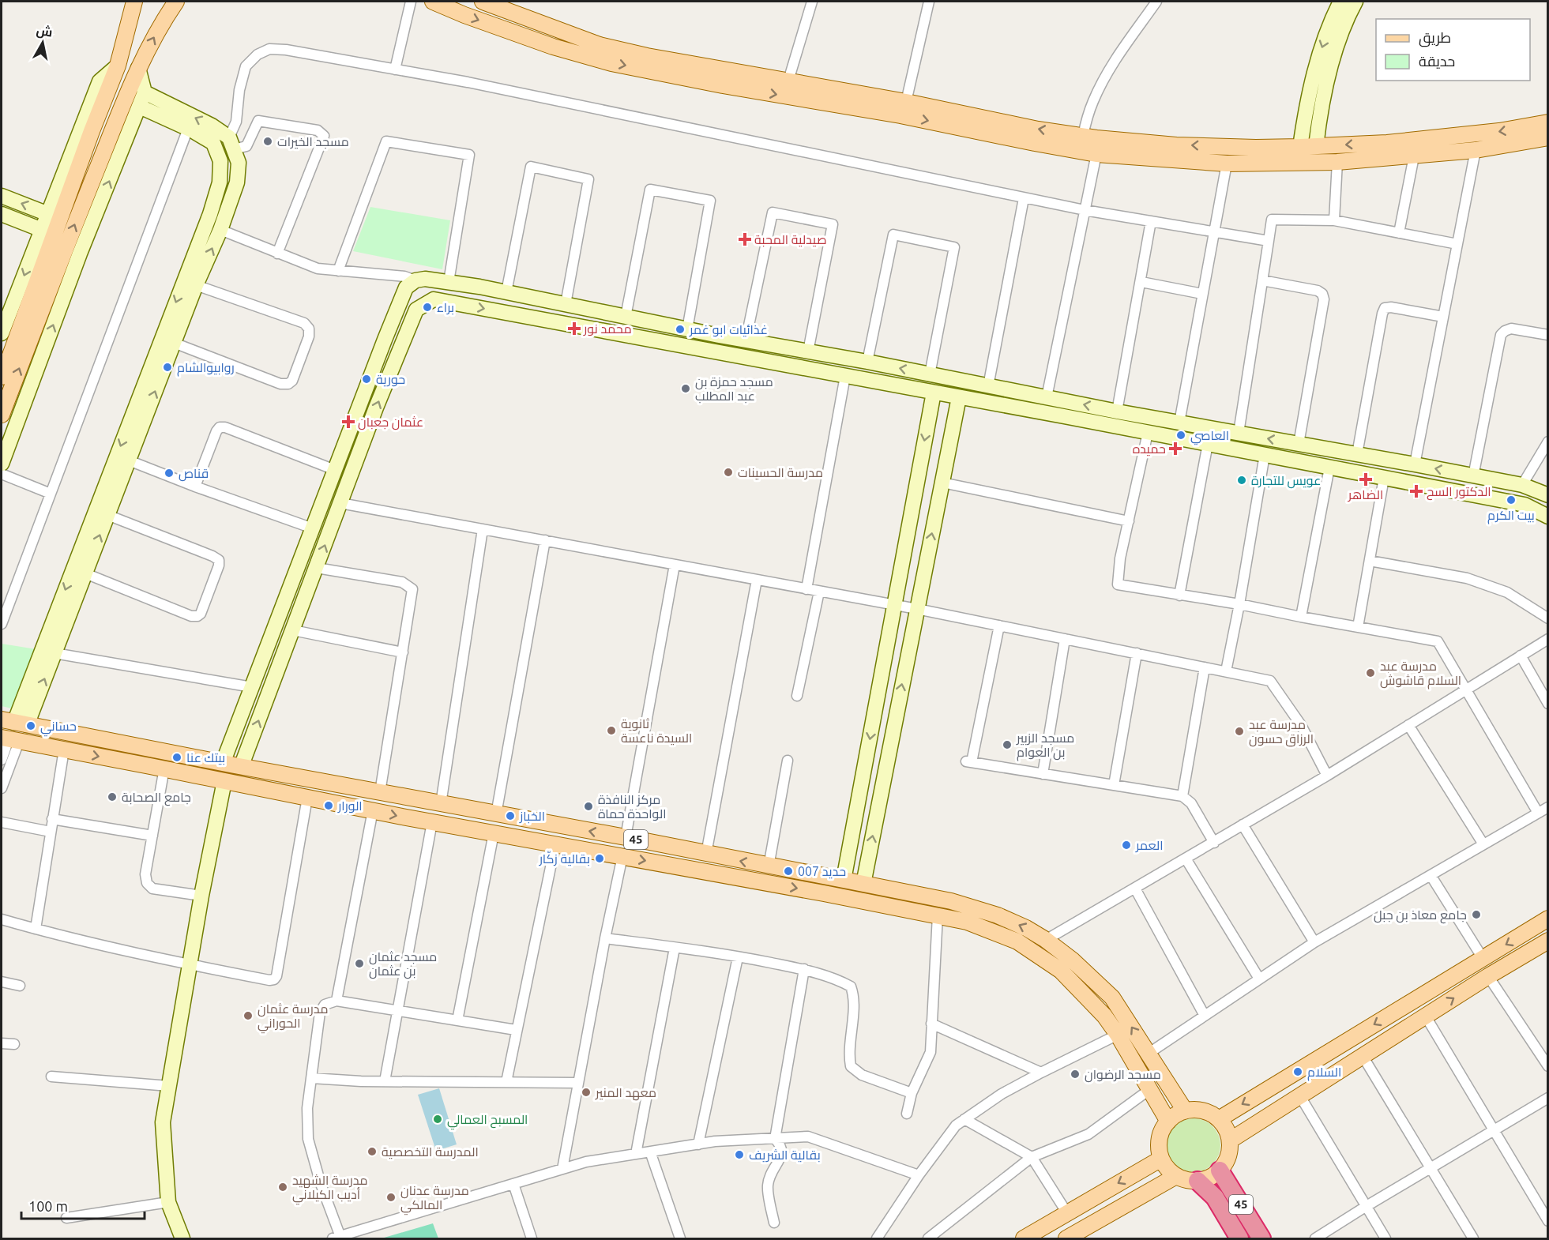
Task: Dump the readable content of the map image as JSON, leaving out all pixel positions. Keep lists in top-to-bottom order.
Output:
{
  "streets": {
    "highway": ["45"]
  },
  "places": {
    "other": [
      "مسجد الخيرات",
      "براء",
      "غذائيات ابو غمر",
      "روابيوالشام",
      "حورية",
      "مسجد حمزة بن عبد المطلب",
      "العاصي",
      "مدرسة الحسينات",
      "قناص",
      "عويس للتجارة",
      "بيت الكرم",
      "مدرسة عبد السلام قاشوش",
      "حساني",
      "ثانوية السيدة ناعسة",
      "مدرسة عبد الرزاق حسون",
      "مسجد الزبير بن العوام",
      "بيتك عنا",
      "جامع الصحابة",
      "الورار",
      "مركز النافذة الواحدة حماة",
      "الخباز",
      "العمر",
      "بقالية زكّار",
      "حديد 007",
      "جامع معاذ بن جبل",
      "مسجد عثمان بن عثمان",
      "مدرسة عثمان الحوراني",
      "السلام",
      "مسجد الرضوان",
      "معهد المنير",
      "المسبح العمالي",
      "المدرسة التخصصية",
      "بقالية الشريف",
      "مدرسة الشهيد أديب الكيلاني",
      "مدرسة عدنان المالكي"
    ],
    "health": [
      "صيدلية المحبة",
      "محمد نور",
      "عثمان جعبان",
      "حميده",
      "الضاهر",
      "الدكتور السح"
    ]
  },
  "legend": ["طريق", "حديقة"],
  "scale_bar": "100 m",
  "north": "top"
}
